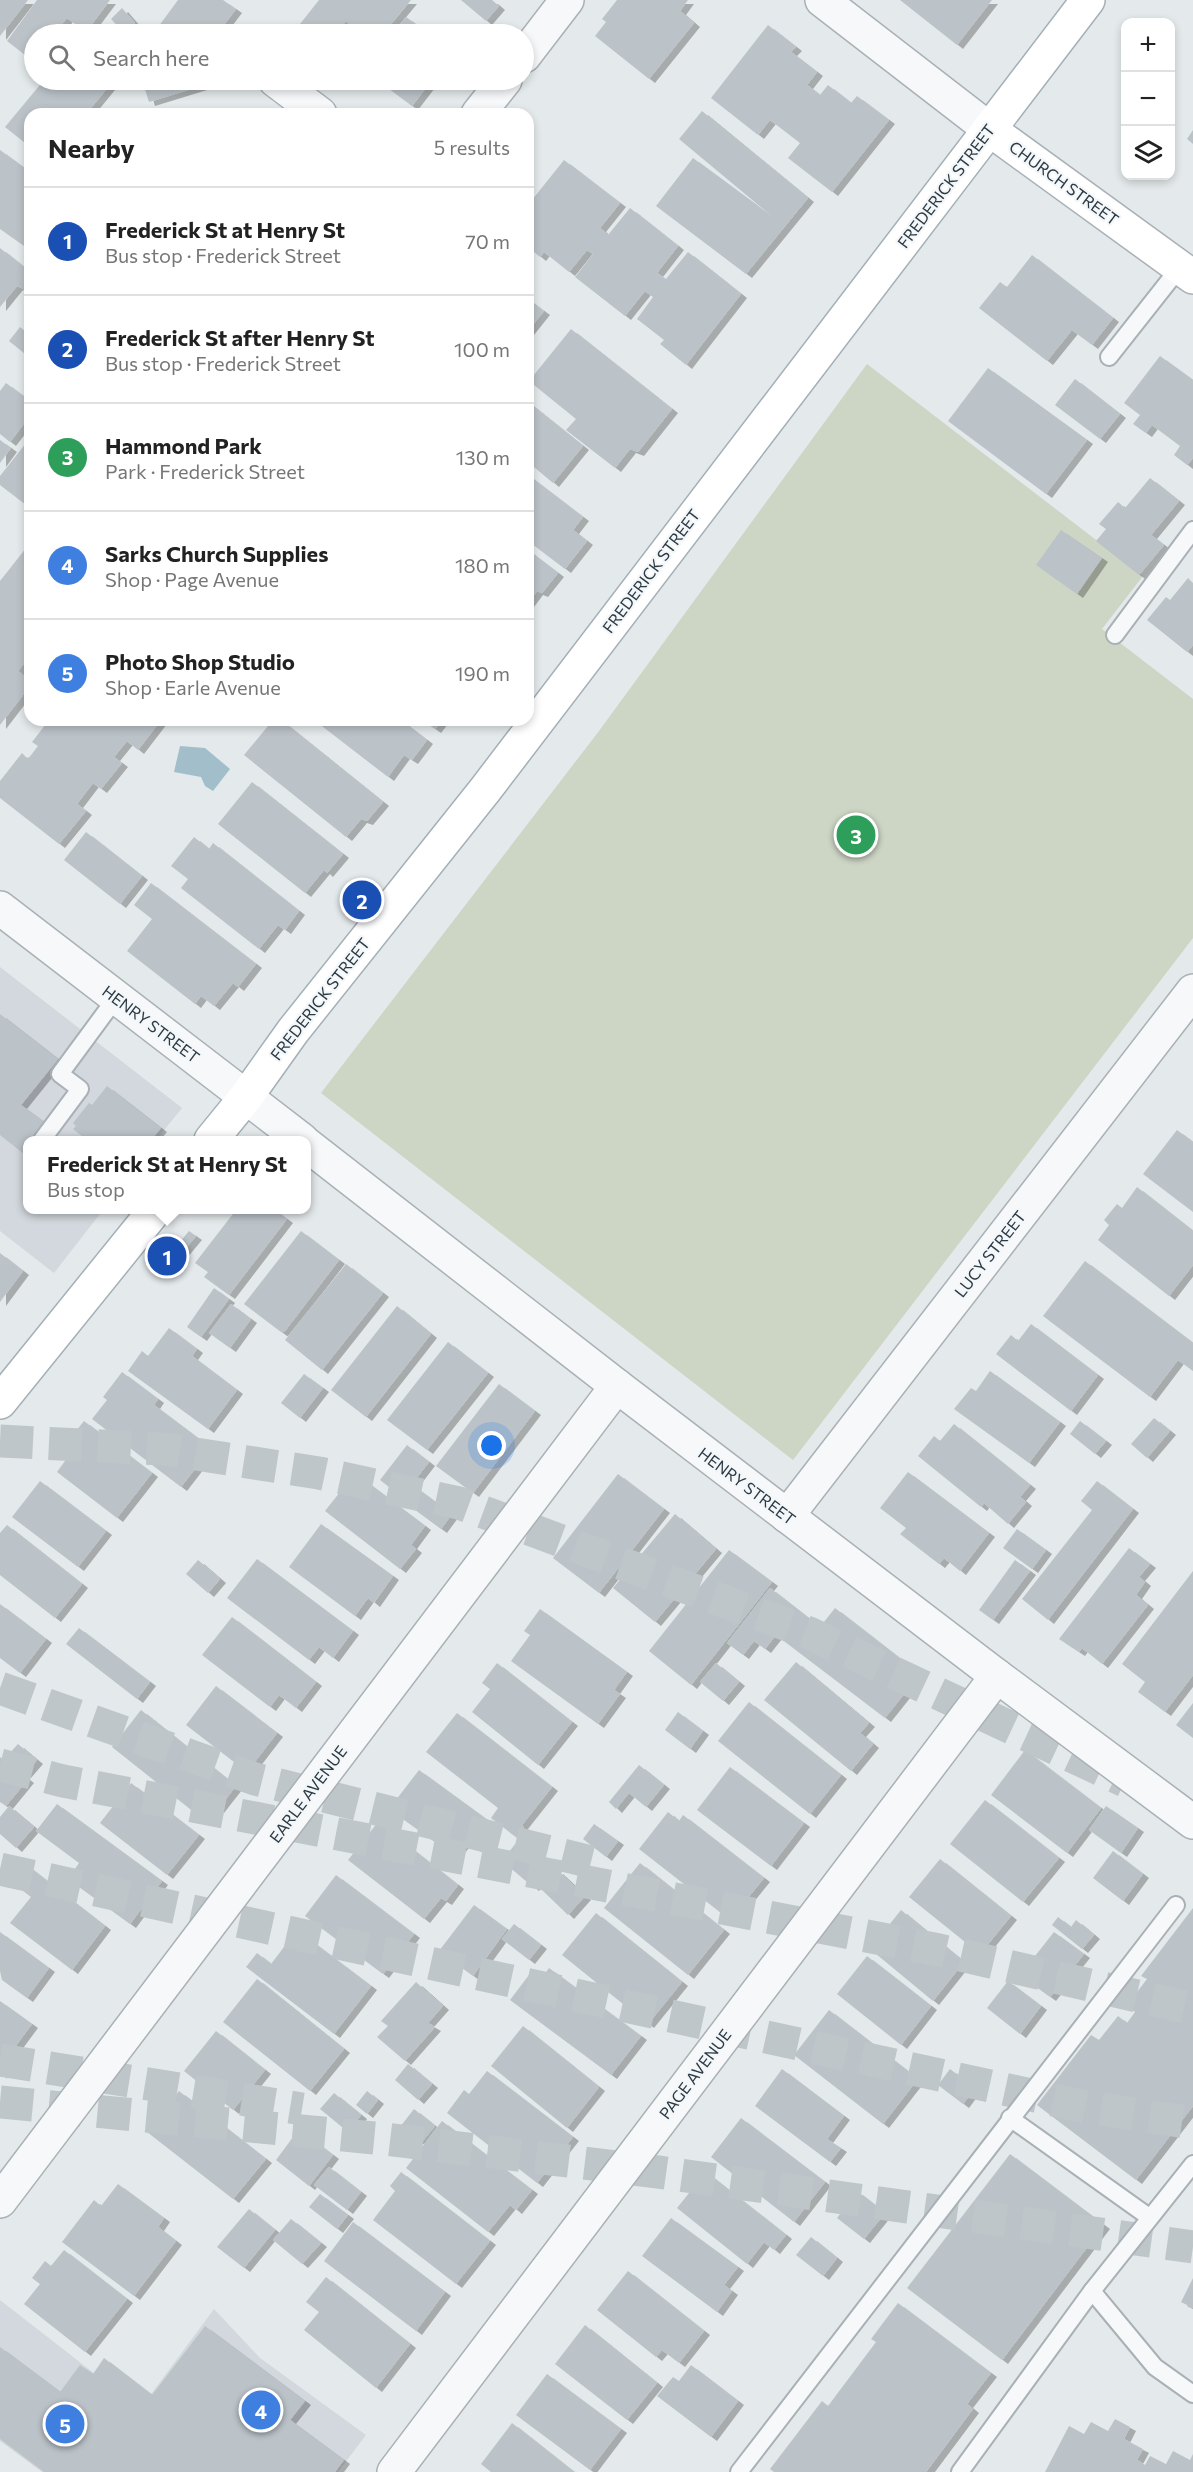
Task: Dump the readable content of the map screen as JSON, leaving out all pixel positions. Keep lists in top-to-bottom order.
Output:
{
  "streets": {
    "main road": ["CHURCH STREET", "FREDERICK STREET"],
    "street": [
      "HENRY STREET",
      "LUCY STREET",
      "EARLE AVENUE",
      "PAGE AVENUE"
    ]
  },
  "crossings": [
    ["CHURCH STREET", "FREDERICK STREET"],
    ["FREDERICK STREET", "HENRY STREET"],
    ["HENRY STREET", "LUCY STREET"],
    ["HENRY STREET", "EARLE AVENUE"],
    ["HENRY STREET", "PAGE AVENUE"]
  ],
  "page": {
    "map_buttons": ["+", "−"],
    "search": "Search here",
    "heading": ["Nearby", "5 results"],
    "list": [
      {
        "mark": "1",
        "name": "Frederick St at Henry St",
        "note": "Bus stop · Frederick Street",
        "value": "70 m"
      },
      {
        "mark": "2",
        "name": "Frederick St after Henry St",
        "note": "Bus stop · Frederick Street",
        "value": "100 m"
      },
      {
        "mark": "3",
        "name": "Hammond Park",
        "note": "Park · Frederick Street",
        "value": "130 m"
      },
      {
        "mark": "4",
        "name": "Sarks Church Supplies",
        "note": "Shop · Page Avenue",
        "value": "180 m"
      },
      {
        "mark": "5",
        "name": "Photo Shop Studio",
        "note": "Shop · Earle Avenue",
        "value": "190 m"
      }
    ],
    "pins": [
      "3",
      "2",
      "1",
      "4",
      "5"
    ],
    "popup": ["Frederick St at Henry St", "Bus stop"]
  }
}
